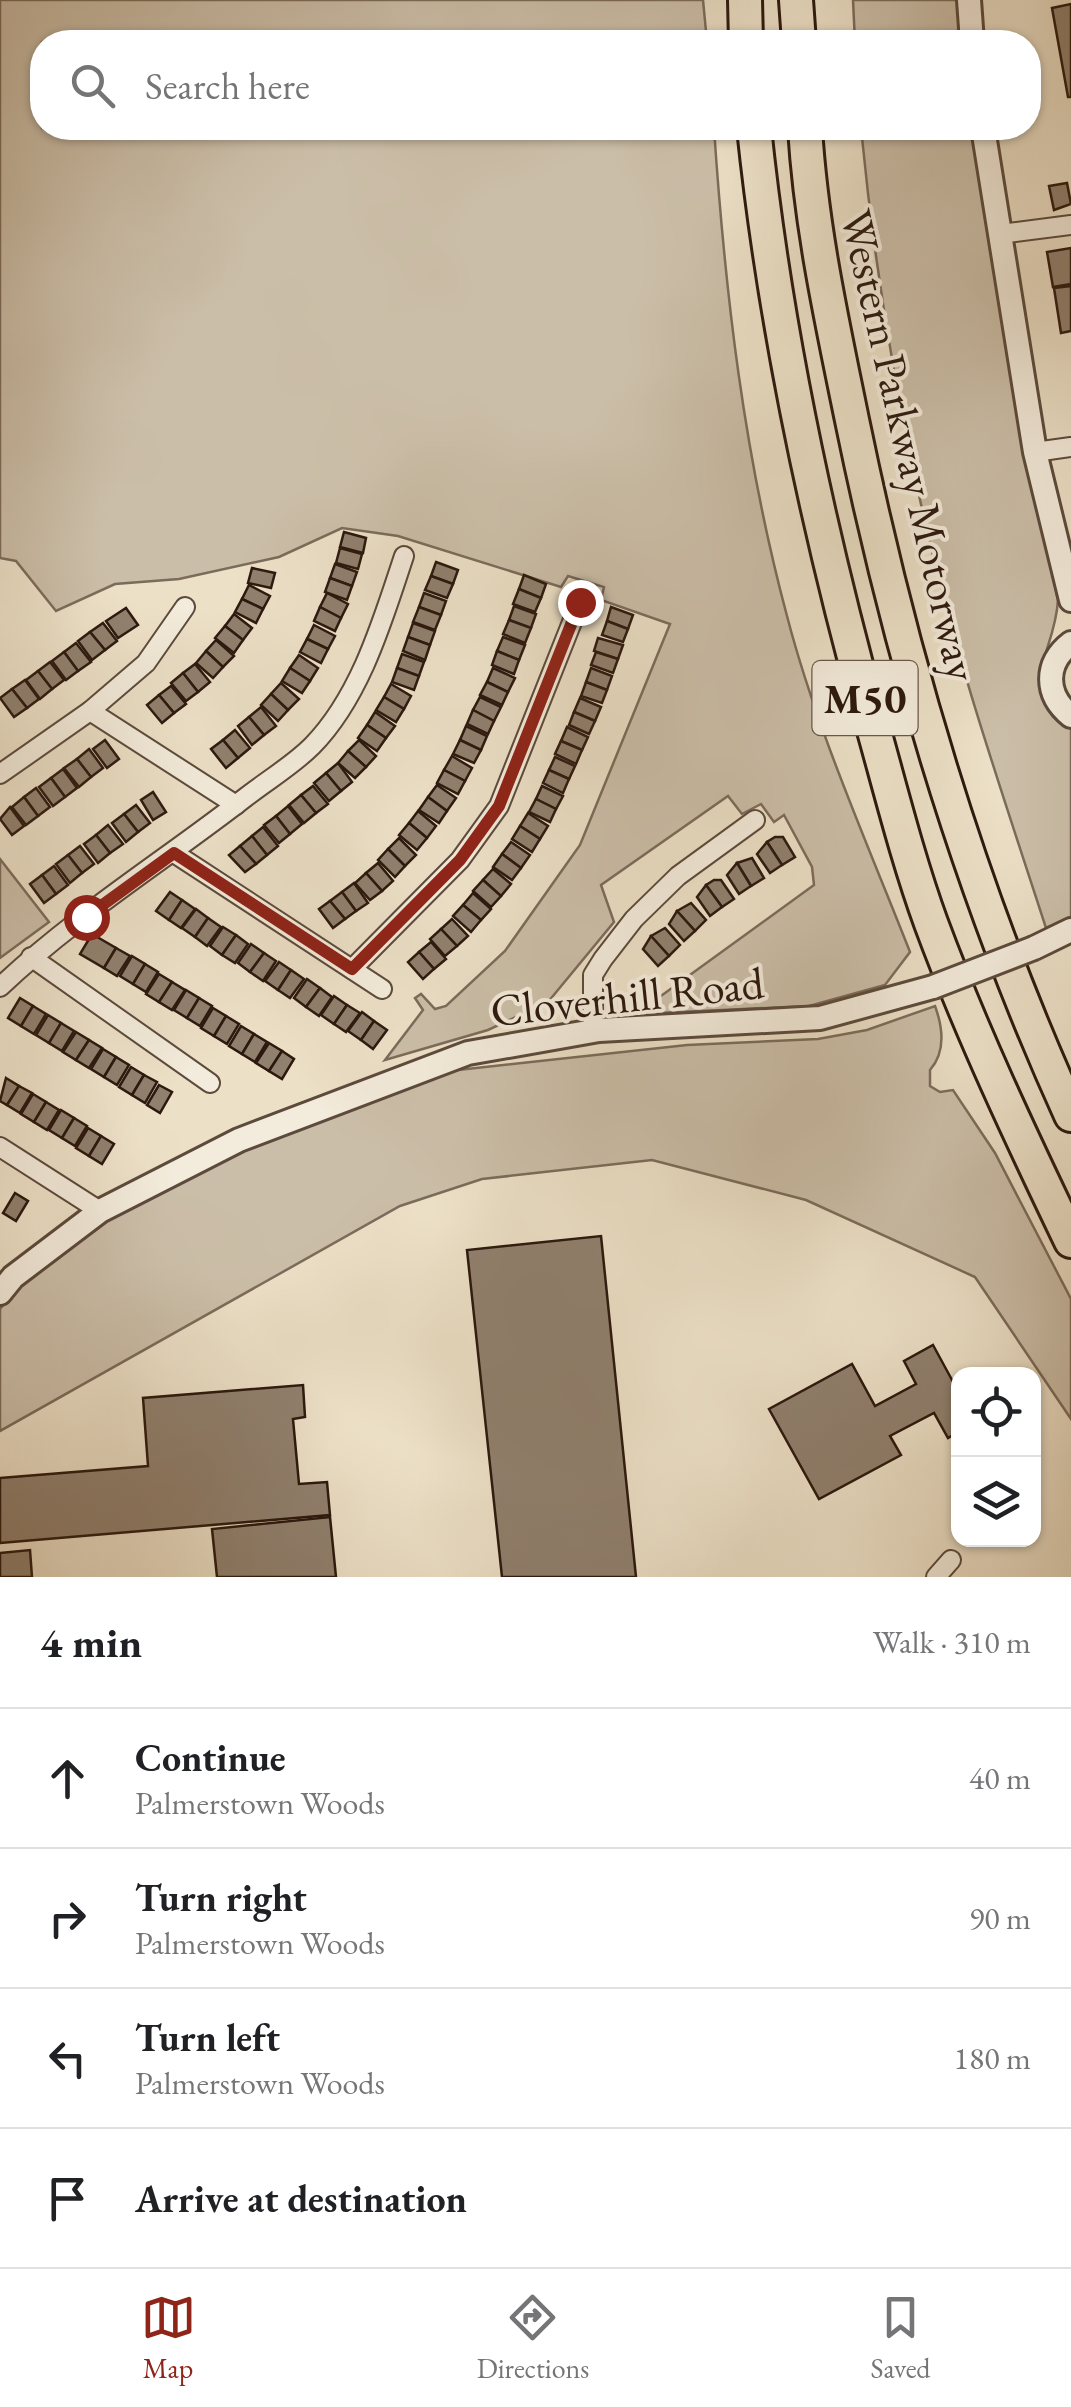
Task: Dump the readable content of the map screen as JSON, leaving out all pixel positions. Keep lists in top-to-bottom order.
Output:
{
  "streets": {
    "highway": ["Western Parkway Motorway", "M50"],
    "street": ["Cloverhill Road"]
  },
  "page": {
    "search": "Search here",
    "heading": ["4 min", "Walk · 310 m"],
    "list": [
      ["Continue", "Palmerstown Woods", "40 m"],
      ["Turn right", "Palmerstown Woods", "90 m"],
      ["Turn left", "Palmerstown Woods", "180 m"],
      "Arrive at destination"
    ],
    "nav": ["Map", "Directions", "Saved"]
  }
}
